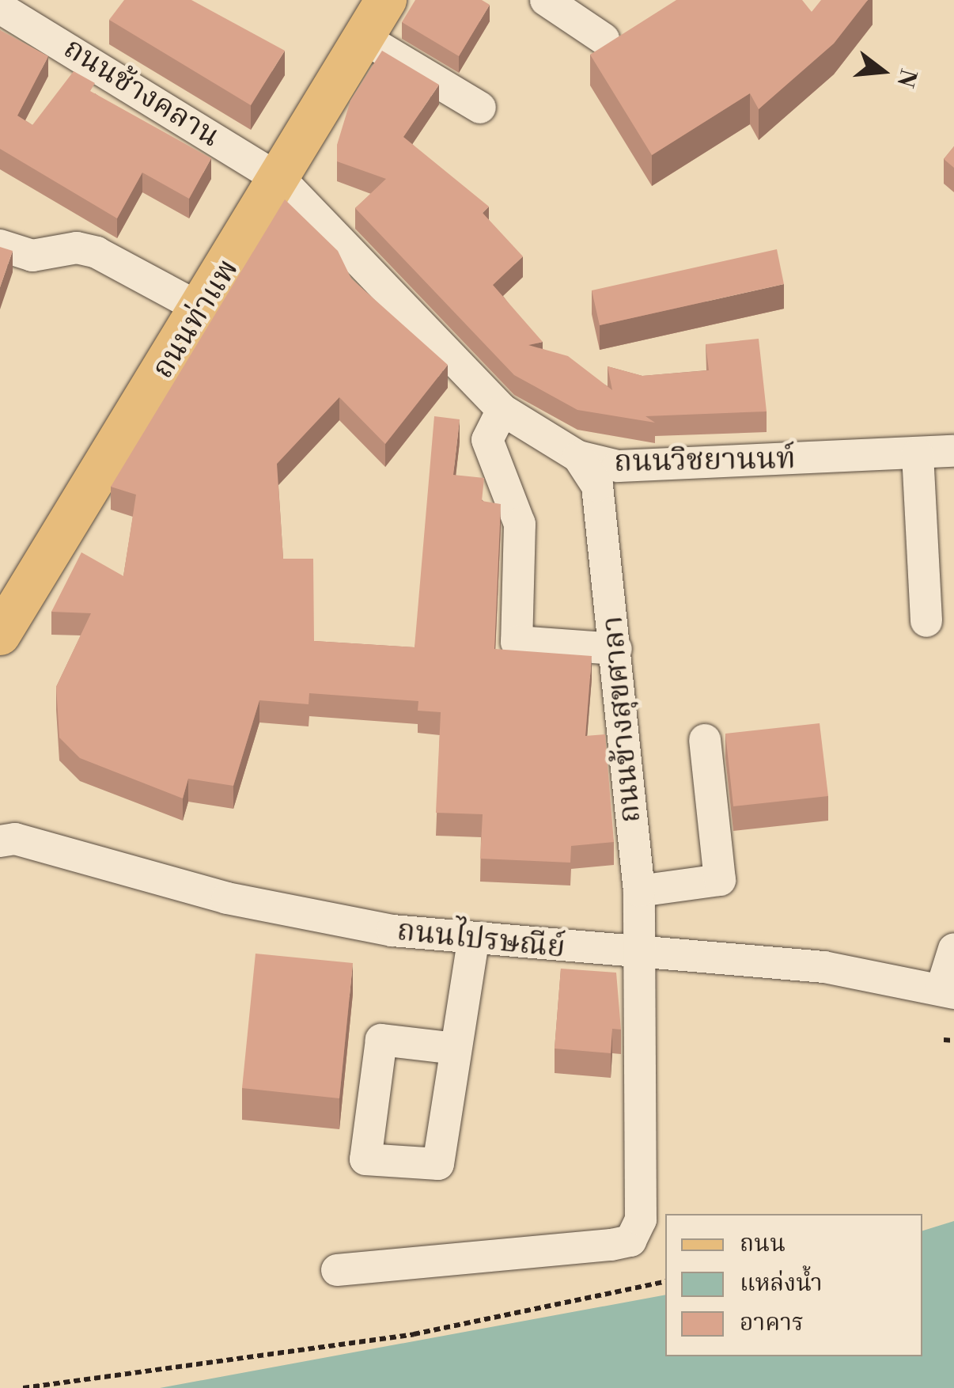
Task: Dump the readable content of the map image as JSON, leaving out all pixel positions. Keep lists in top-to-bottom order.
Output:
{
  "streets": {
    "main road": ["ถนนท่าแพ"],
    "street": [
      "ถนนช้างคลาน",
      "ถนนวิชยานนท์",
      "ถนนข้างสุขศาลา",
      "ถนนไปรษณีย์"
    ]
  },
  "crossings": [
    ["ถนนช้างคลาน", "ถนนท่าแพ"],
    ["ถนนช้างคลาน", "ถนนวิชยานนท์"],
    ["ถนนท่าแพ", "ถนนวิชยานนท์"],
    ["ถนนวิชยานนท์", "ถนนข้างสุขศาลา"],
    ["ถนนข้างสุขศาลา", "ถนนไปรษณีย์"]
  ],
  "legend": ["ถนน", "แหล่งน้ำ", "อาคาร"],
  "north": "right"
}
